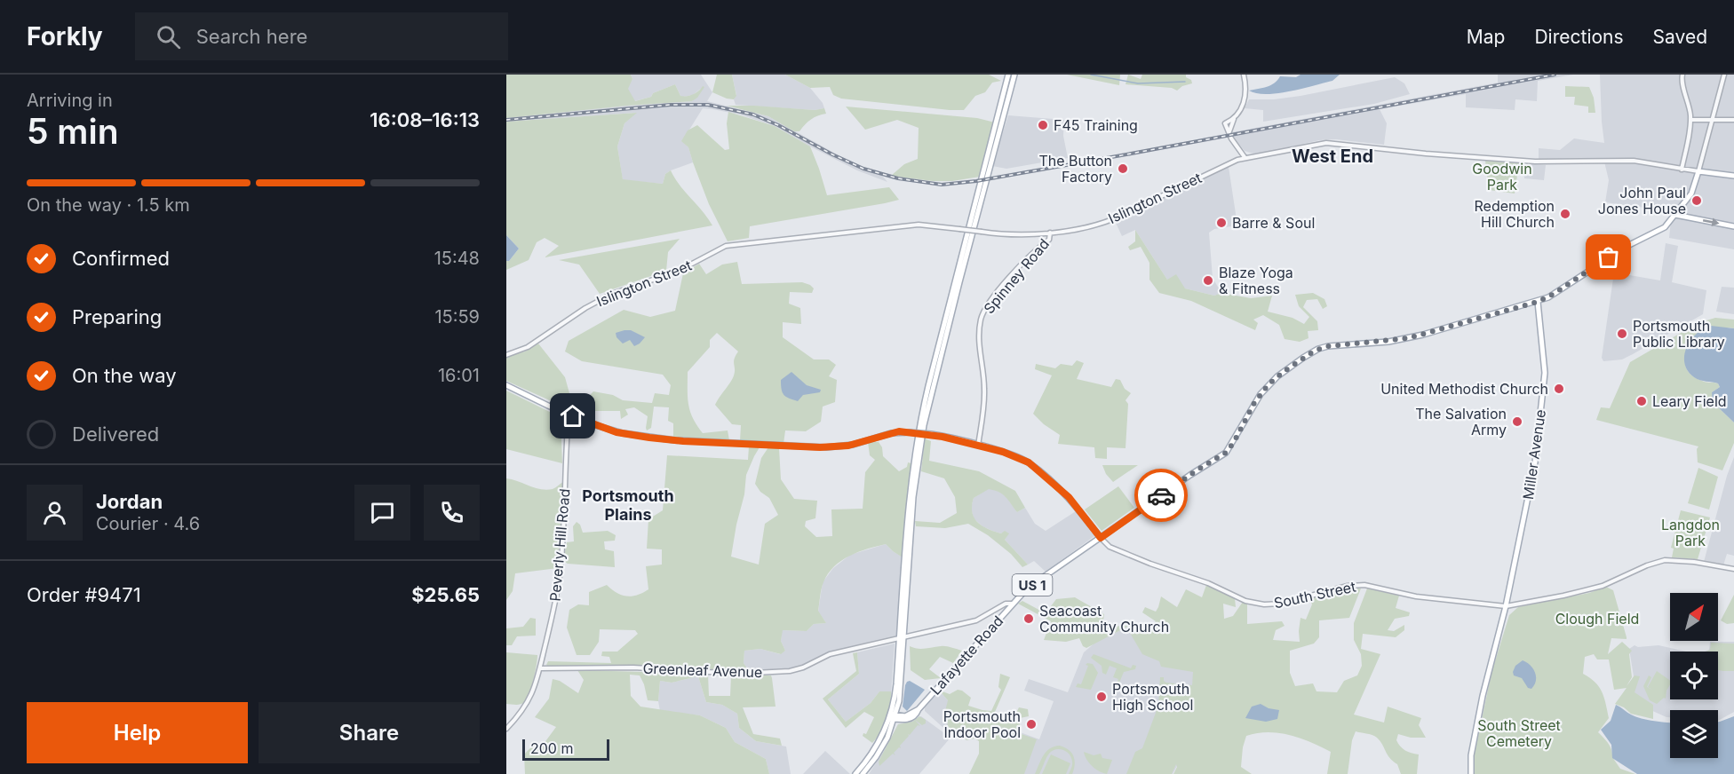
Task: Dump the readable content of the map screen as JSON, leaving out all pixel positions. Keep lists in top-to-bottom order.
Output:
{
  "streets": {
    "main road": [
      "Miller Avenue",
      "US 1",
      "South Street",
      "Lafayette Road"
    ],
    "street": [
      "Islington Street",
      "Spinney Road",
      "Peverly Hill Road",
      "Greenleaf Avenue"
    ]
  },
  "crossings": [
    ["Islington Street", "Spinney Road"],
    ["Islington Street", "US 1"],
    ["Spinney Road", "South Street"],
    ["Miller Avenue", "US 1"],
    ["Miller Avenue", "South Street"],
    ["Miller Avenue", "Lafayette Road"],
    ["Peverly Hill Road", "South Street"],
    ["Peverly Hill Road", "Greenleaf Avenue"],
    ["US 1", "Lafayette Road"],
    ["South Street", "Lafayette Road"],
    ["Lafayette Road", "Greenleaf Avenue"]
  ],
  "districts": ["West End", "Portsmouth Plains"],
  "parks": [
    "Goodwin Park",
    "Langdon Park",
    "Clough Field",
    "South Street Cemetery"
  ],
  "places": [
    "F45 Training",
    "The Button Factory",
    "John Paul Jones House",
    "Redemption Hill Church",
    "Barre & Soul",
    "Blaze Yoga & Fitness",
    "Portsmouth Public Library",
    "United Methodist Church",
    "Leary Field",
    "The Salvation Army",
    "Seacoast Community Church",
    "Portsmouth High School",
    "Portsmouth Indoor Pool"
  ],
  "scale_bar": "200 m",
  "north": "top right",
  "page": {
    "header": "Forkly",
    "search": "Search here",
    "nav": ["Map", "Directions", "Saved"],
    "heading": ["5 min", "Arriving in", "16:08–16:13"],
    "panel": [
      "Jordan",
      "Courier · 4.6",
      "Order #9471",
      "$25.65"
    ],
    "bar": "On the way · 1.5 km",
    "list": [
      ["Confirmed", "15:48"],
      ["Preparing", "15:59"],
      ["On the way", "16:01"],
      "Delivered"
    ],
    "buttons": ["Help", "Share"],
    "scale": "200 m"
  }
}
